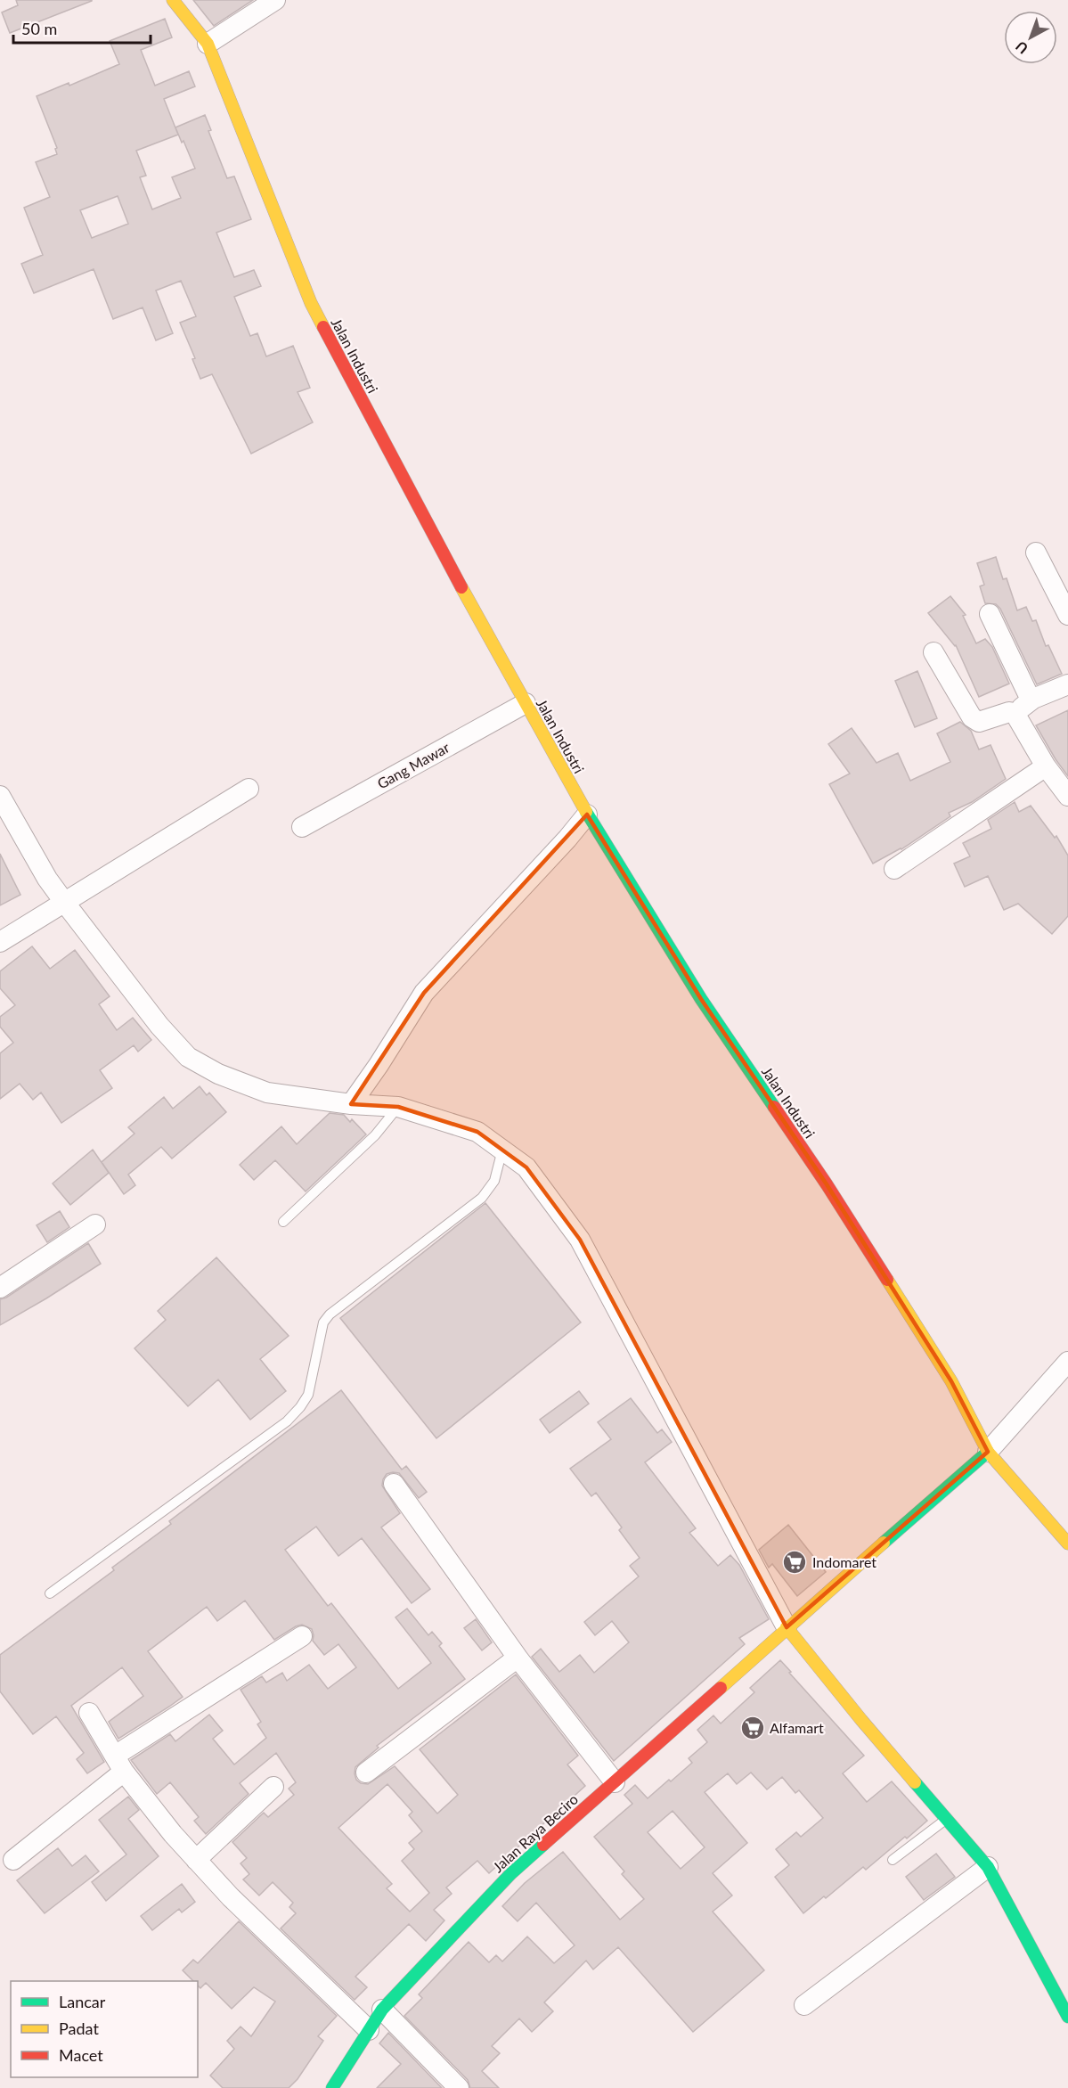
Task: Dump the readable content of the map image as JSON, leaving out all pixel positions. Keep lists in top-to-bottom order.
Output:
{
  "streets": {
    "street": ["Jalan Industri", "Gang Mawar", "Jalan Raya Beciro"]
  },
  "crossings": [
    ["Jalan Industri", "Gang Mawar"],
    ["Jalan Industri", "Jalan Raya Beciro"]
  ],
  "places": {
    "supermarket": ["Indomaret", "Alfamart"]
  },
  "legend": ["Lancar", "Padat", "Macet"],
  "scale_bar": "50 m",
  "north": "bottom left"
}
